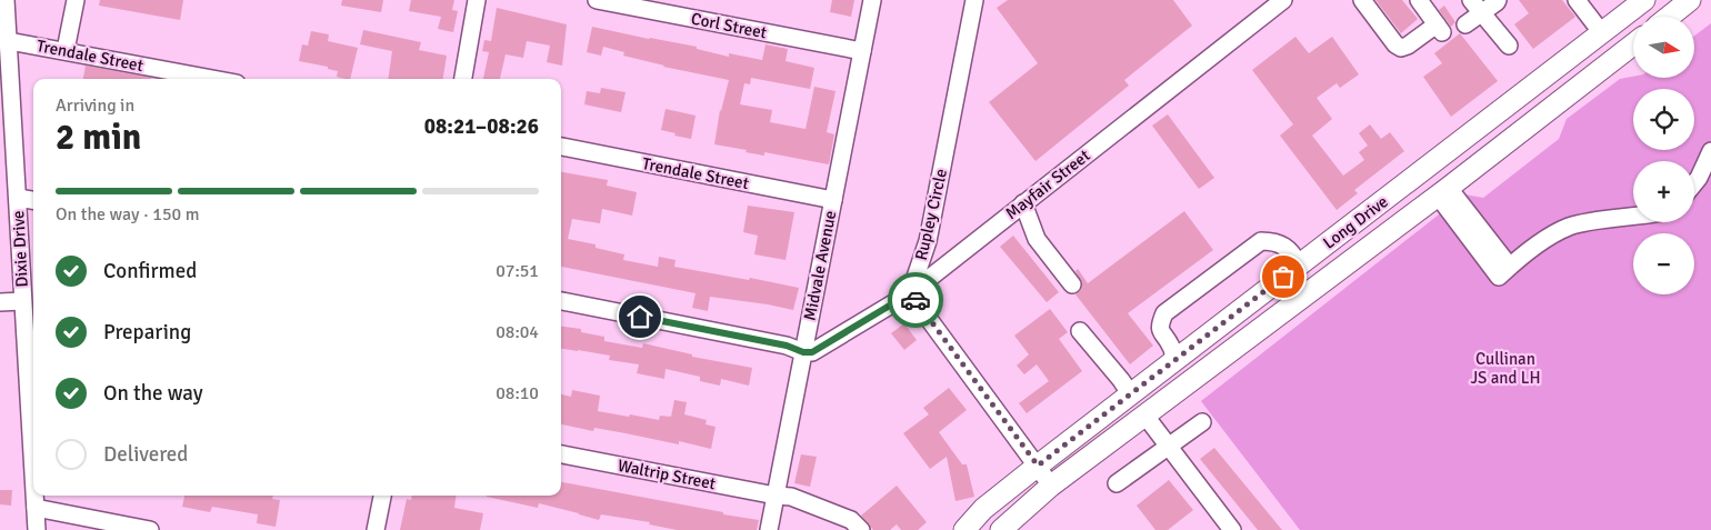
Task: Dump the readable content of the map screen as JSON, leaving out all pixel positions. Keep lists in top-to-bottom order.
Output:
{
  "streets": {
    "main road": ["Long Drive"],
    "street": [
      "Corl Street",
      "Trendale Street",
      "Mayfair Street",
      "Rupley Circle",
      "Dixie Drive",
      "Midvale Avenue",
      "Waltrip Street"
    ]
  },
  "crossings": [
    ["Corl Street", "Midvale Avenue"],
    ["Trendale Street", "Dixie Drive"],
    ["Trendale Street", "Midvale Avenue"],
    ["Mayfair Street", "Rupley Circle"],
    ["Mayfair Street", "Midvale Avenue"],
    ["Midvale Avenue", "Waltrip Street"]
  ],
  "parks": ["Cullinan JS and LH"],
  "north": "right",
  "page": {
    "map_buttons": ["+", "−"],
    "heading": ["2 min", "Arriving in", "08:21–08:26"],
    "bar": "On the way · 150 m",
    "list": [
      ["Confirmed", "07:51"],
      ["Preparing", "08:04"],
      ["On the way", "08:10"],
      "Delivered"
    ]
  }
}
